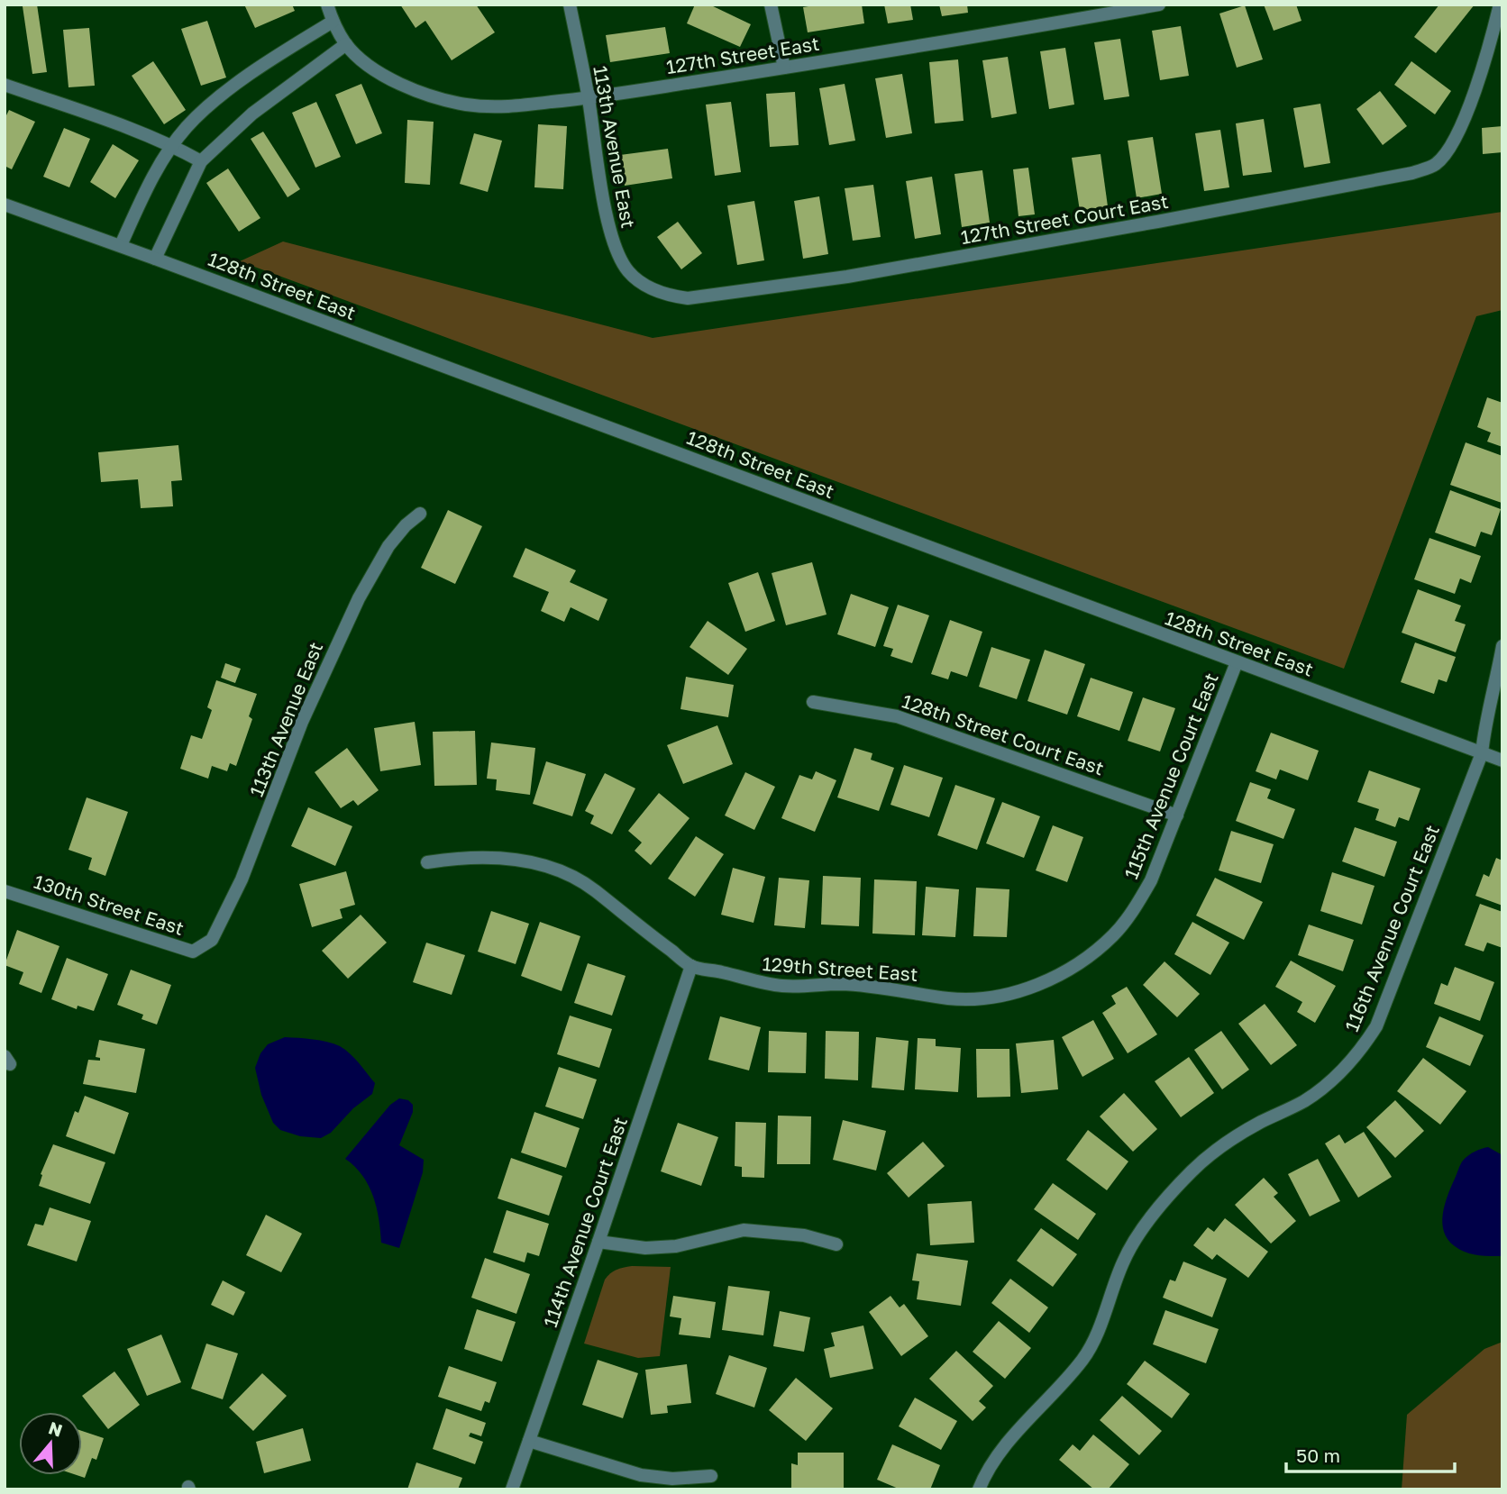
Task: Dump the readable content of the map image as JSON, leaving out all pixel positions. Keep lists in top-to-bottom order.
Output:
{
  "streets": {
    "street": [
      "127th Street East",
      "113th Avenue East",
      "127th Street Court East",
      "128th Street East",
      "128th Street Court East",
      "115th Avenue Court East",
      "130th Street East",
      "116th Avenue Court East",
      "129th Street East",
      "114th Avenue Court East"
    ]
  },
  "crossings": [
    ["127th Street East", "113th Avenue East"],
    ["113th Avenue East", "127th Street Court East"],
    ["113th Avenue East", "130th Street East"],
    ["128th Street East", "115th Avenue Court East"],
    ["128th Street East", "116th Avenue Court East"],
    ["128th Street Court East", "115th Avenue Court East"],
    ["115th Avenue Court East", "129th Street East"],
    ["129th Street East", "114th Avenue Court East"]
  ],
  "scale_bar": "50 m",
  "north": "top"
}
